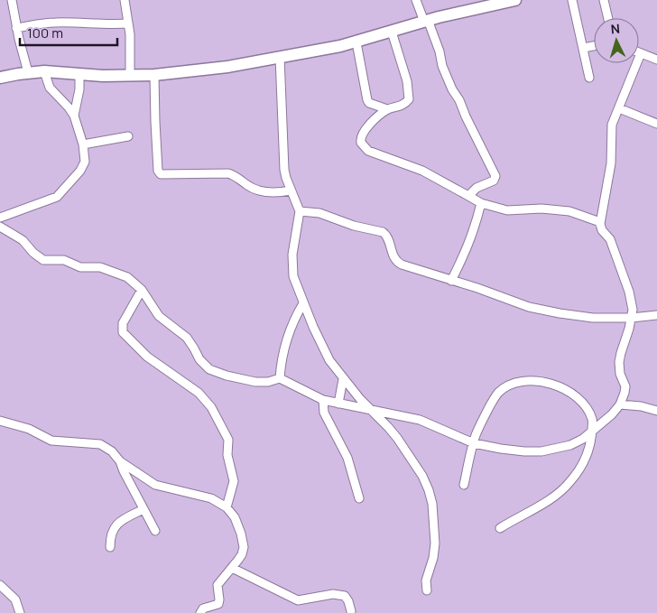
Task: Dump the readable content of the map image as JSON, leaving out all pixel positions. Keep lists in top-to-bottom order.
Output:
{
  "scale_bar": "100 m",
  "north": "top"
}
